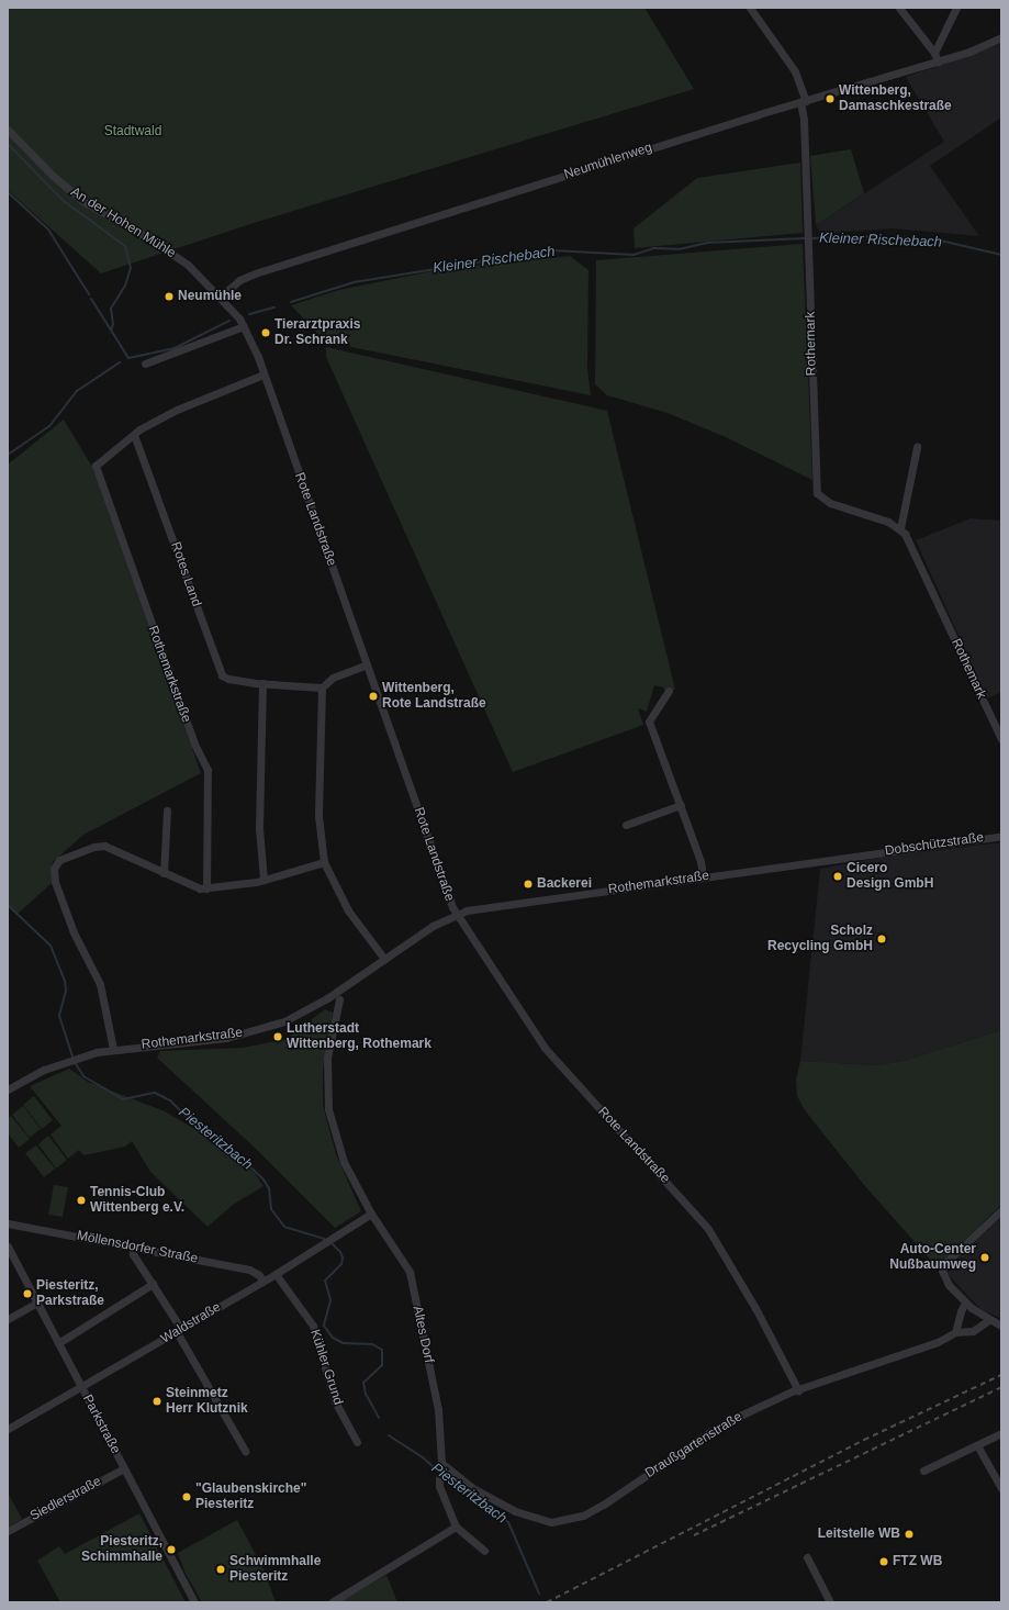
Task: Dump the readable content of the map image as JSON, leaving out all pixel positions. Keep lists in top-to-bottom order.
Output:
{
  "streets": {
    "street": [
      "Neumühlenweg",
      "An der Hohen Mühle",
      "Rothemark",
      "Rote Landstraße",
      "Rotes Land",
      "Rothemarkstraße",
      "Dobschützstraße",
      "Möllensdorfer Straße",
      "Waldstraße",
      "Altes Dorf",
      "Kühler Grund",
      "Parkstraße",
      "Draußgartenstraße",
      "Siedlerstraße"
    ]
  },
  "crossings": [
    ["Neumühlenweg", "An der Hohen Mühle"],
    ["Neumühlenweg", "Rothemark"],
    ["Neumühlenweg", "Rote Landstraße"],
    ["An der Hohen Mühle", "Rote Landstraße"],
    ["Rote Landstraße", "Rothemarkstraße"],
    ["Rote Landstraße", "Draußgartenstraße"],
    ["Rotes Land", "Rothemarkstraße"],
    ["Rothemarkstraße", "Dobschützstraße"],
    ["Möllensdorfer Straße", "Waldstraße"],
    ["Waldstraße", "Altes Dorf"],
    ["Waldstraße", "Kühler Grund"],
    ["Waldstraße", "Parkstraße"],
    ["Altes Dorf", "Draußgartenstraße"],
    ["Parkstraße", "Siedlerstraße"]
  ],
  "water": ["Kleiner Rischebach", "Piesteritzbach"],
  "parks": ["Stadtwald"],
  "places": [
    "Wittenberg, Damaschkestraße",
    "Neumühle",
    "Tierarztpraxis Dr. Schrank",
    "Wittenberg, Rote Landstraße",
    "Cicero Design GmbH",
    "Backerei",
    "Scholz Recycling GmbH",
    "Lutherstadt Wittenberg, Rothemark",
    "Tennis-Club Wittenberg e.V.",
    "Auto-Center Nußbaumweg",
    "Piesteritz, Parkstraße",
    "Steinmetz Herr Klutznik",
    "\"Glaubenskirche\" Piesteritz",
    "Leitstelle WB",
    "Piesteritz, Schimmhalle",
    "FTZ WB",
    "Schwimmhalle Piesteritz"
  ]
}
